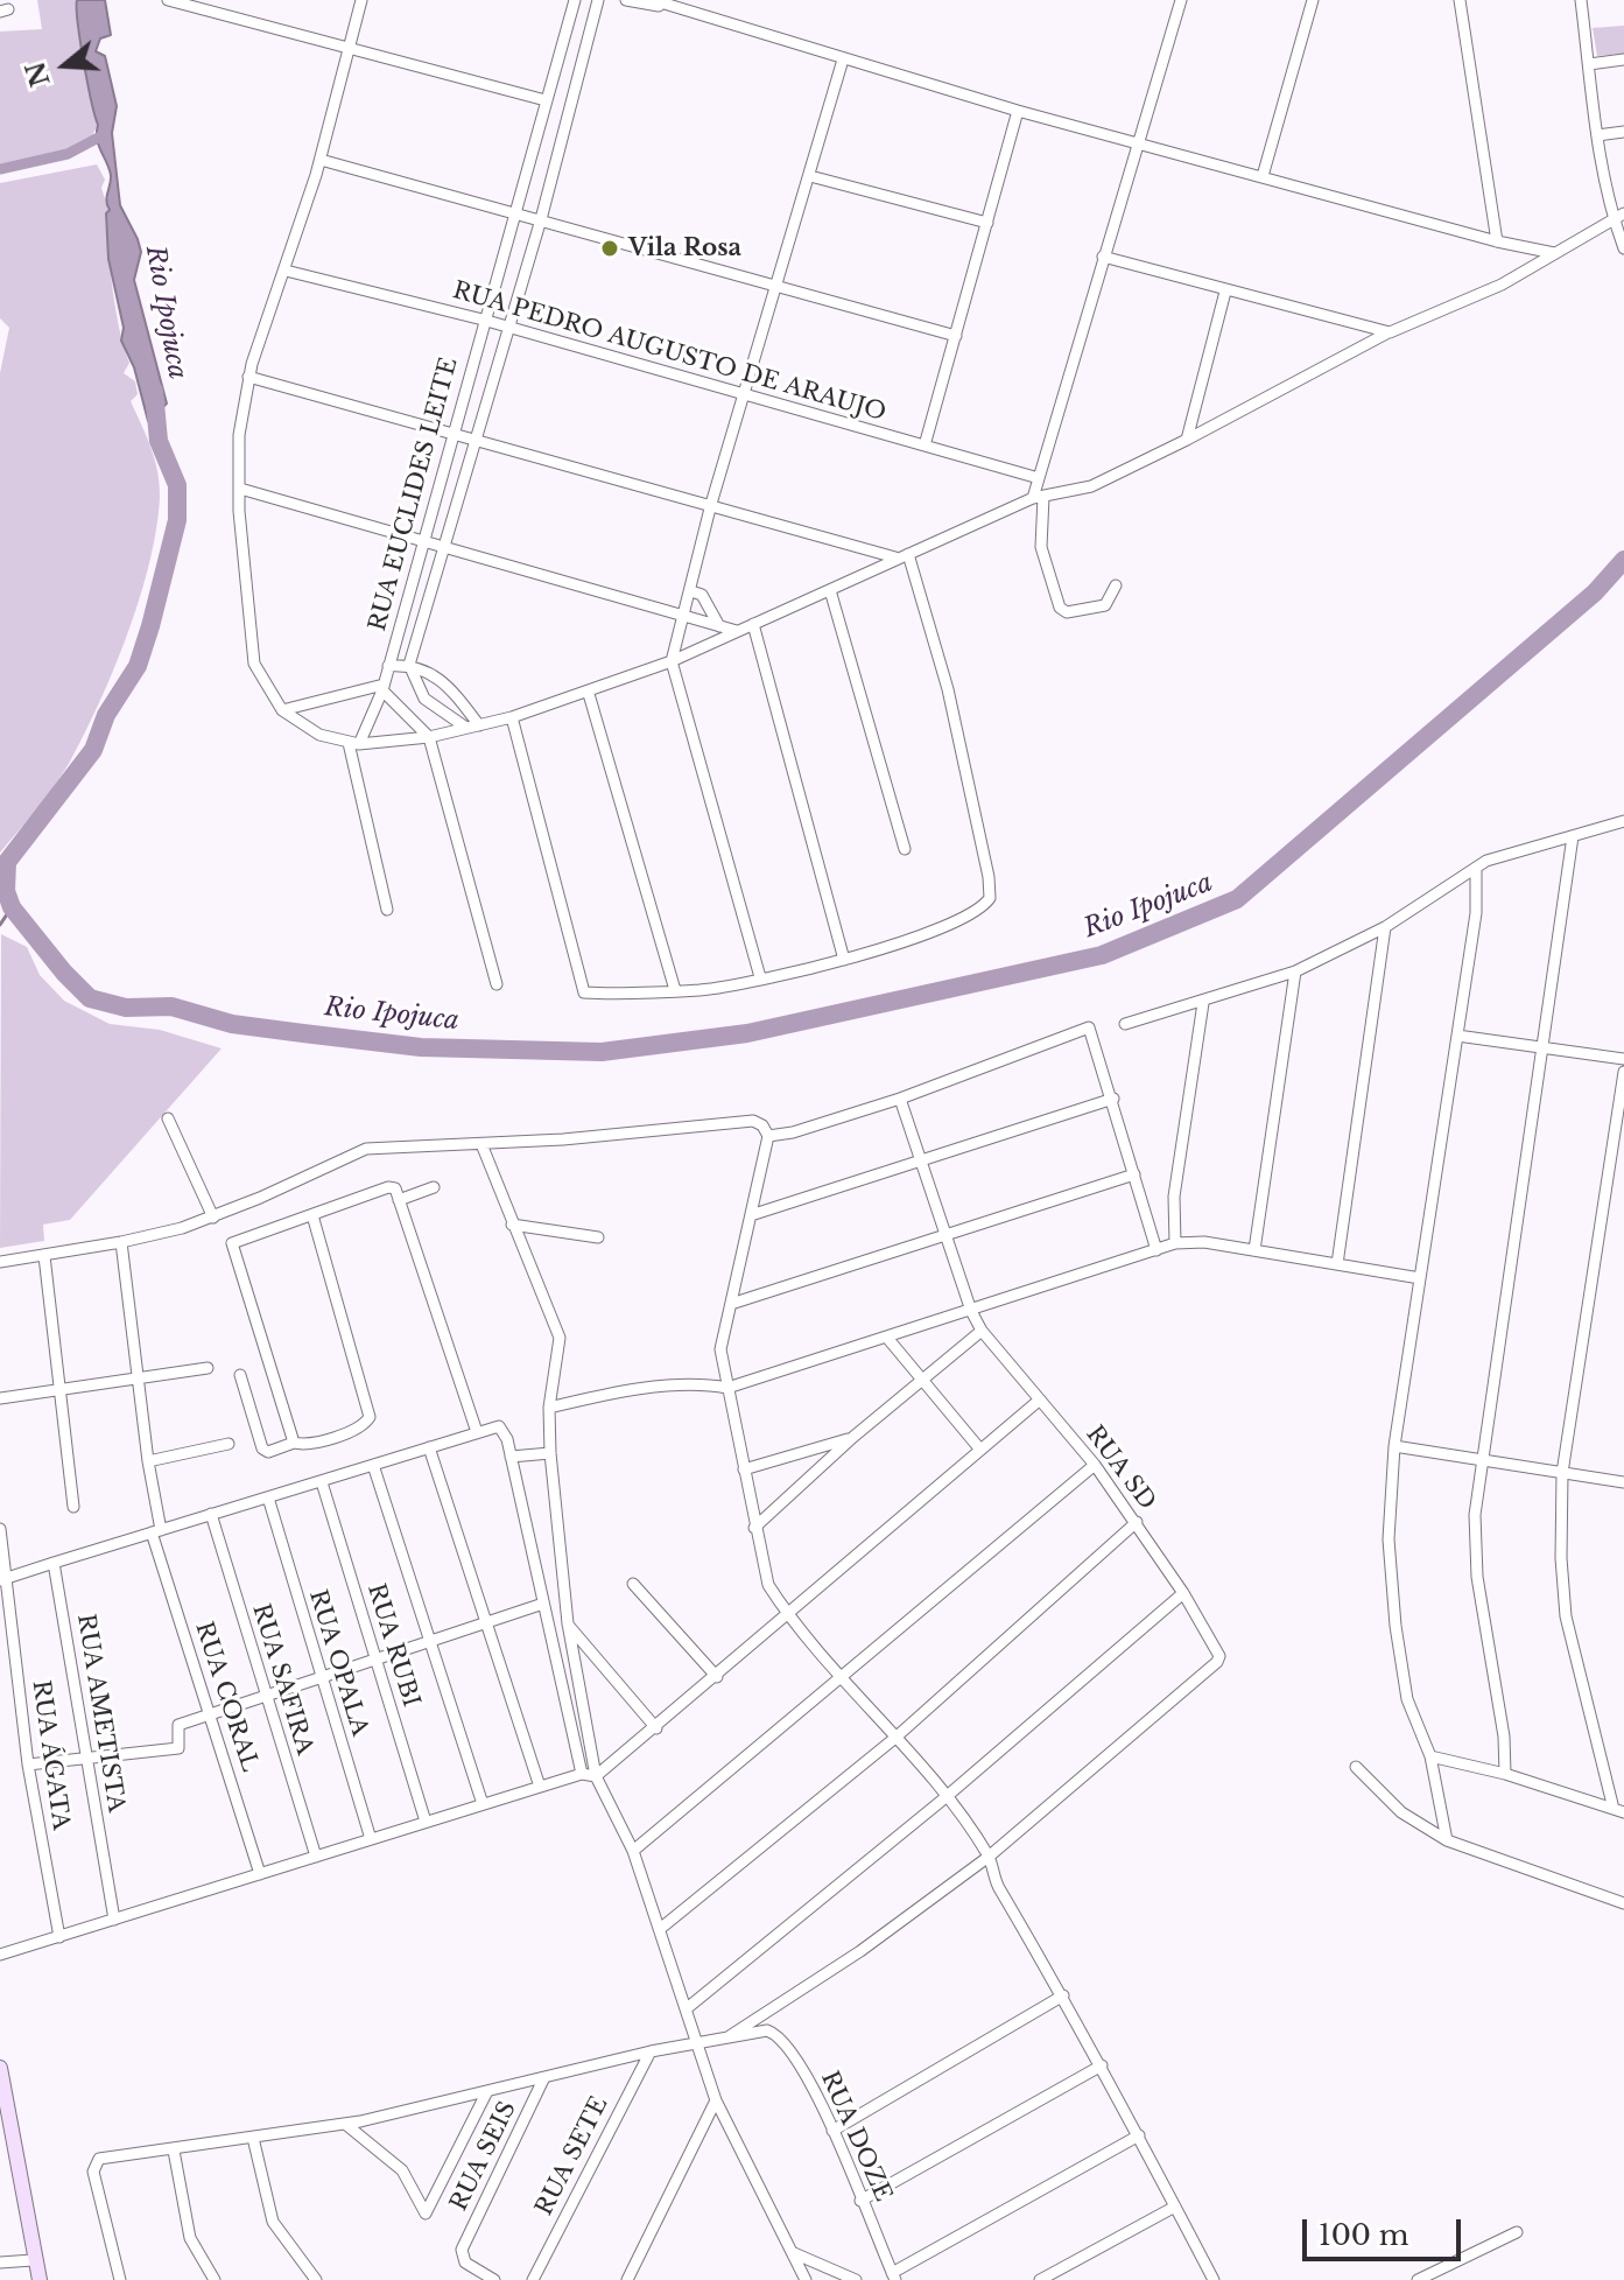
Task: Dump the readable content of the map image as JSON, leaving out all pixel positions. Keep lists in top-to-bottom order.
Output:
{
  "streets": {
    "street": [
      "RUA PEDRO AUGUSTO DE ARAUJO",
      "RUA EUCLIDES LEITE",
      "RUA SD",
      "RUA RUBI",
      "RUA OPALA",
      "RUA SAFIRA",
      "RUA CORAL",
      "RUA AMETISTA",
      "RUA ÁGATA",
      "RUA DOZE",
      "RUA SEIS",
      "RUA SETE"
    ]
  },
  "crossings": [
    ["RUA PEDRO AUGUSTO DE ARAUJO", "RUA EUCLIDES LEITE"]
  ],
  "water": ["Rio Ipojuca"],
  "places": ["Vila Rosa"],
  "scale_bar": "100 m",
  "north": "left"
}
